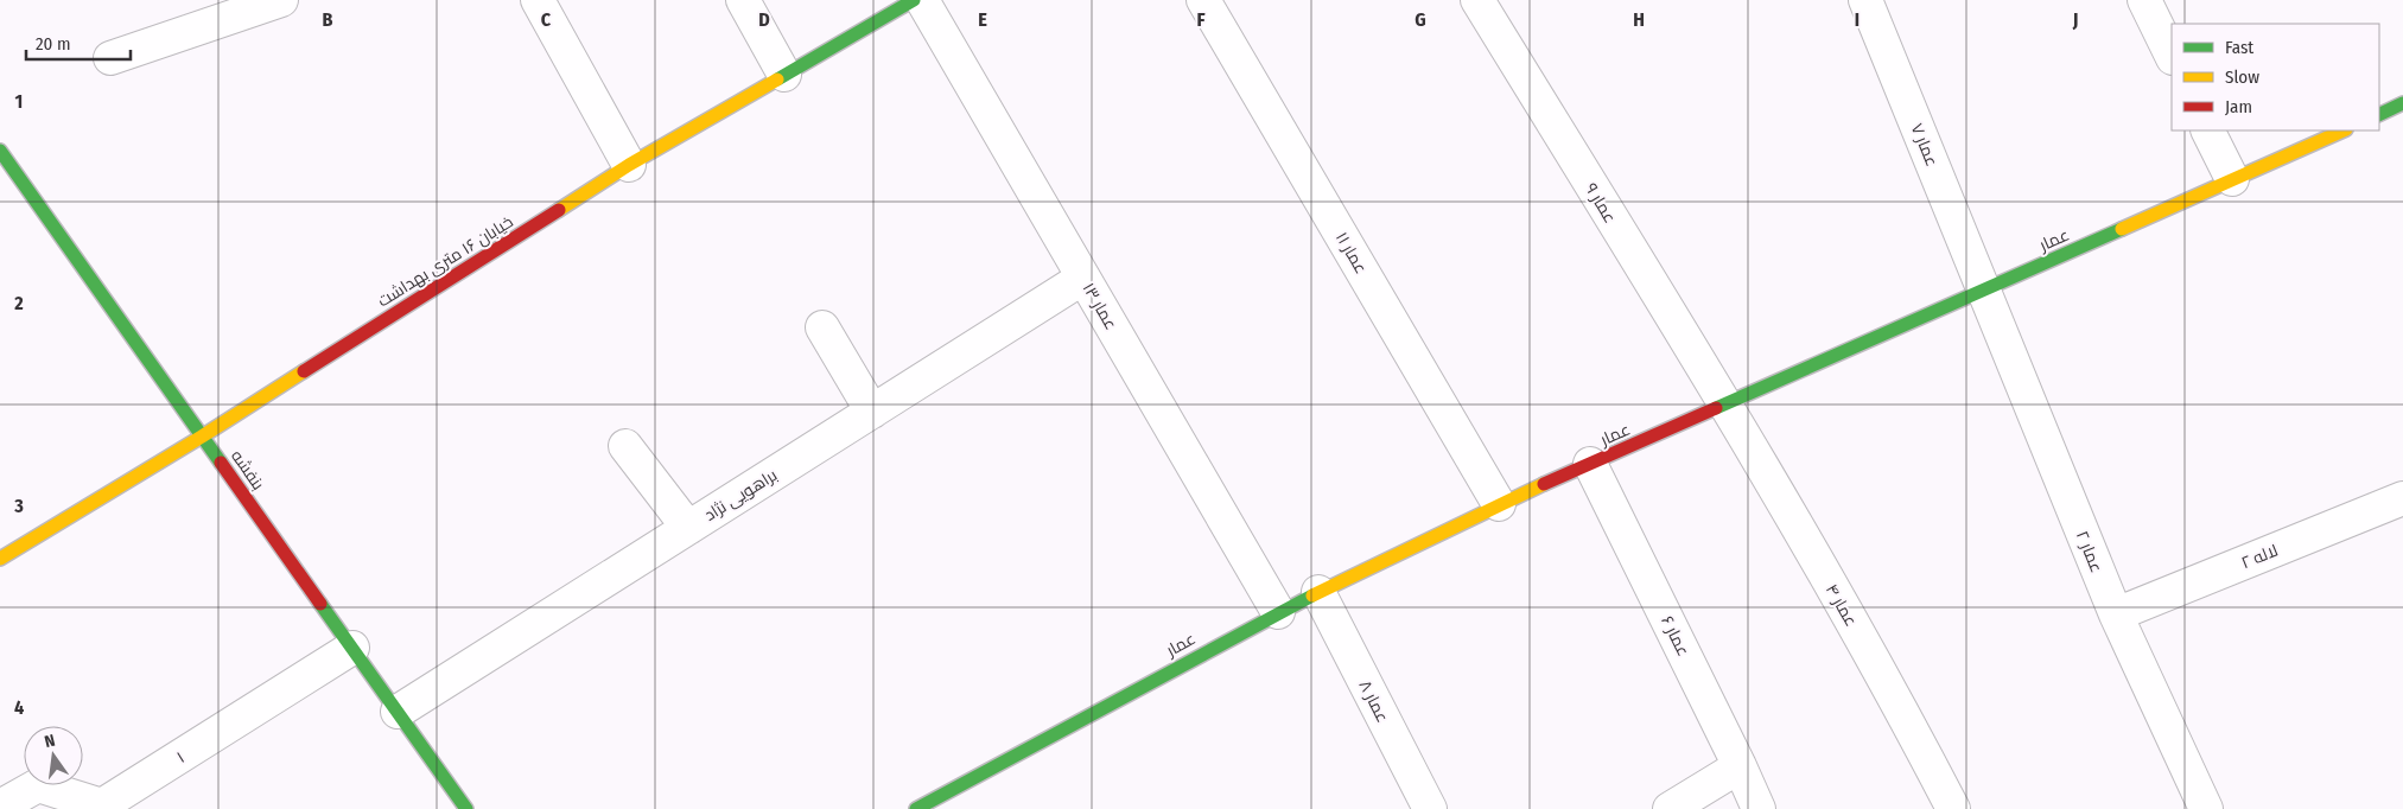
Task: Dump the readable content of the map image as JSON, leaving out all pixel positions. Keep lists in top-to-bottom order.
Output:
{
  "streets": {
    "street": [
      "عمار ۷",
      "عمار ۹",
      "عمار",
      "عمار ۱۱",
      "خیابان ۱۶ متری بهداشت",
      "عمار ۱۳",
      "بنفشه",
      "براهویی نژاد",
      "عمار ۲",
      "لاله ۲",
      "عمار ۴",
      "عمار ۶",
      "عمار ۸",
      "۱"
    ]
  },
  "crossings": [
    ["عمار ۷", "عمار"],
    ["عمار ۷", "عمار ۲"],
    ["عمار ۹", "عمار"],
    ["عمار ۹", "عمار ۴"],
    ["عمار", "عمار ۱۱"],
    ["عمار", "عمار ۱۳"],
    ["عمار", "عمار ۲"],
    ["عمار", "عمار ۴"],
    ["عمار", "عمار ۶"],
    ["عمار", "عمار ۸"],
    ["خیابان ۱۶ متری بهداشت", "بنفشه"],
    ["عمار ۱۳", "براهویی نژاد"],
    ["بنفشه", "براهویی نژاد"],
    ["بنفشه", "۱"],
    ["عمار ۲", "لاله ۲"]
  ],
  "legend": ["Fast", "Slow", "Jam"],
  "scale_bar": "20 m",
  "north": "top",
  "grid": {
    "columns": [
      "B",
      "C",
      "D",
      "E",
      "F",
      "G",
      "H",
      "I",
      "J"
    ],
    "rows": [
      "1",
      "2",
      "3",
      "4"
    ]
  }
}
